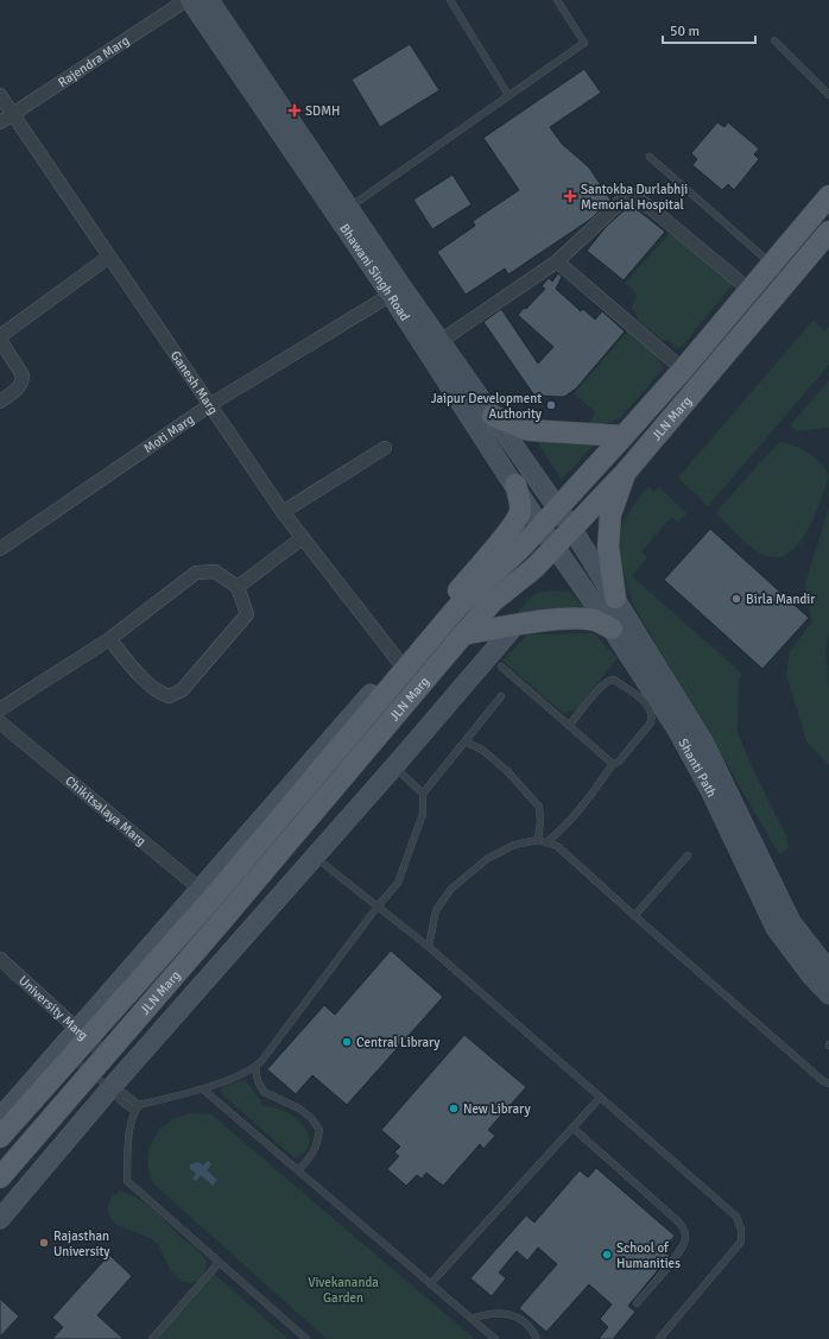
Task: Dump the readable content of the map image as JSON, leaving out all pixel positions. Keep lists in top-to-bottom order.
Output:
{
  "streets": {
    "main road": ["Bhawani Singh Road", "JLN Marg", "Shanti Path"],
    "street": [
      "Rajendra Marg",
      "Ganesh Marg",
      "Moti Marg",
      "Chikitsalaya Marg",
      "University Marg"
    ]
  },
  "crossings": [
    ["Rajendra Marg", "Ganesh Marg"],
    ["Bhawani Singh Road", "JLN Marg"],
    ["Bhawani Singh Road", "Moti Marg"],
    ["Bhawani Singh Road", "Shanti Path"],
    ["Ganesh Marg", "JLN Marg"],
    ["Ganesh Marg", "Moti Marg"],
    ["JLN Marg", "Shanti Path"],
    ["JLN Marg", "Chikitsalaya Marg"],
    ["JLN Marg", "University Marg"]
  ],
  "parks": ["Vivekananda Garden"],
  "places": {
    "health": ["SDMH", "Santokba Durlabhji Memorial Hospital"],
    "other": [
      "Jaipur Development Authority",
      "Birla Mandir",
      "Central Library",
      "New Library",
      "Rajasthan University",
      "School of Humanities"
    ]
  },
  "scale_bar": "50 m"
}
